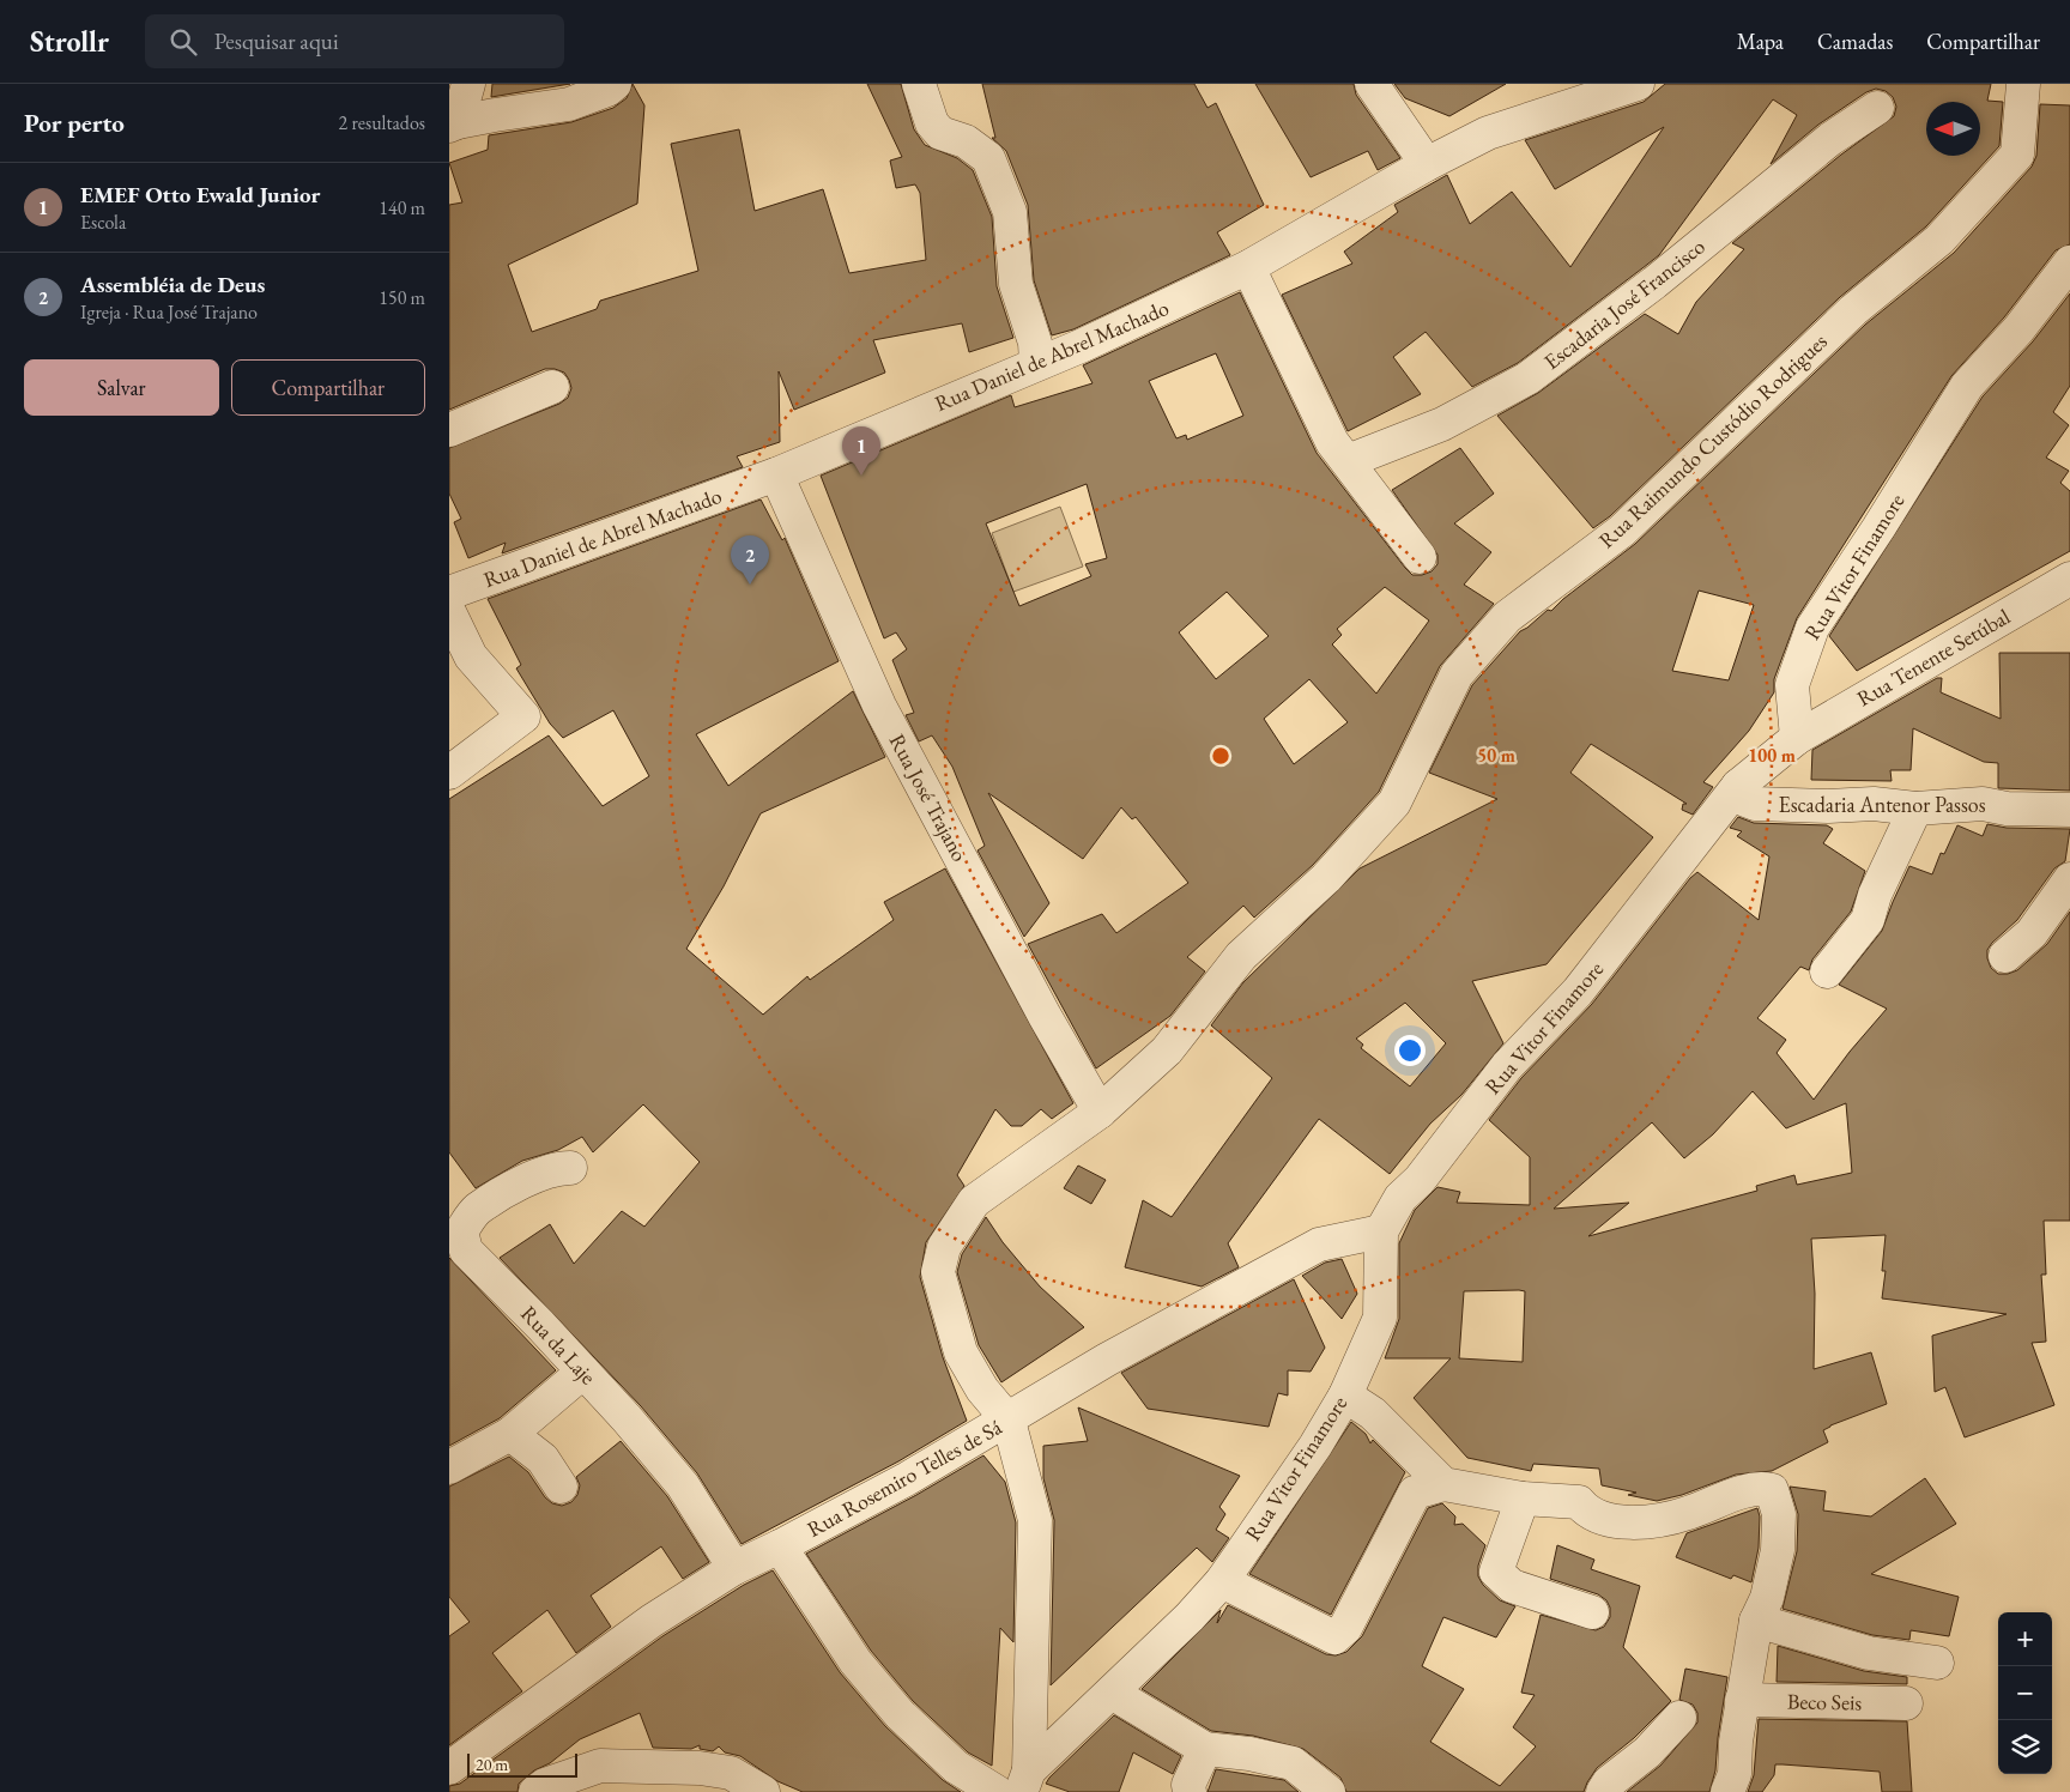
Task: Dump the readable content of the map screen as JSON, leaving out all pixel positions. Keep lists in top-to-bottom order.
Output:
{
  "streets": {
    "street": [
      "Escadaria José Francisco",
      "Rua Daniel de Abrel Machado",
      "Rua Raimundo Custódio Rodrigues",
      "Rua Vitor Finamore",
      "Rua Tenente Setúbal",
      "Rua José Trajano",
      "Escadaria Antenor Passos",
      "Rua da Laje",
      "Rua Rosemiro Telles de Sá",
      "Beco Seis"
    ]
  },
  "crossings": [
    ["Rua Daniel de Abrel Machado", "Rua José Trajano"],
    ["Rua Raimundo Custódio Rodrigues", "Rua Vitor Finamore"],
    ["Rua Raimundo Custódio Rodrigues", "Rua José Trajano"],
    ["Rua Raimundo Custódio Rodrigues", "Rua Rosemiro Telles de Sá"],
    ["Rua Vitor Finamore", "Rua Tenente Setúbal"],
    ["Rua Vitor Finamore", "Escadaria Antenor Passos"],
    ["Rua Vitor Finamore", "Rua Rosemiro Telles de Sá"],
    ["Rua da Laje", "Rua Rosemiro Telles de Sá"]
  ],
  "scale_bar": "20 m",
  "north": "left",
  "page": {
    "header": "Strollr",
    "search": "Pesquisar aqui",
    "nav": ["Mapa", "Camadas", "Compartilhar"],
    "heading": ["Por perto", "2 resultados"],
    "list": [
      {
        "mark": "1",
        "name": "EMEF Otto Ewald Junior",
        "note": "Escola",
        "value": "140 m"
      },
      {
        "mark": "2",
        "name": "Assembléia de Deus",
        "note": "Igreja · Rua José Trajano",
        "value": "150 m"
      }
    ],
    "buttons": ["Salvar", "Compartilhar"],
    "pins": ["1", "2"],
    "map_buttons": ["+", "−"],
    "scale": "20 m"
  },
  "rings": ["50 m", "100 m"]
}
